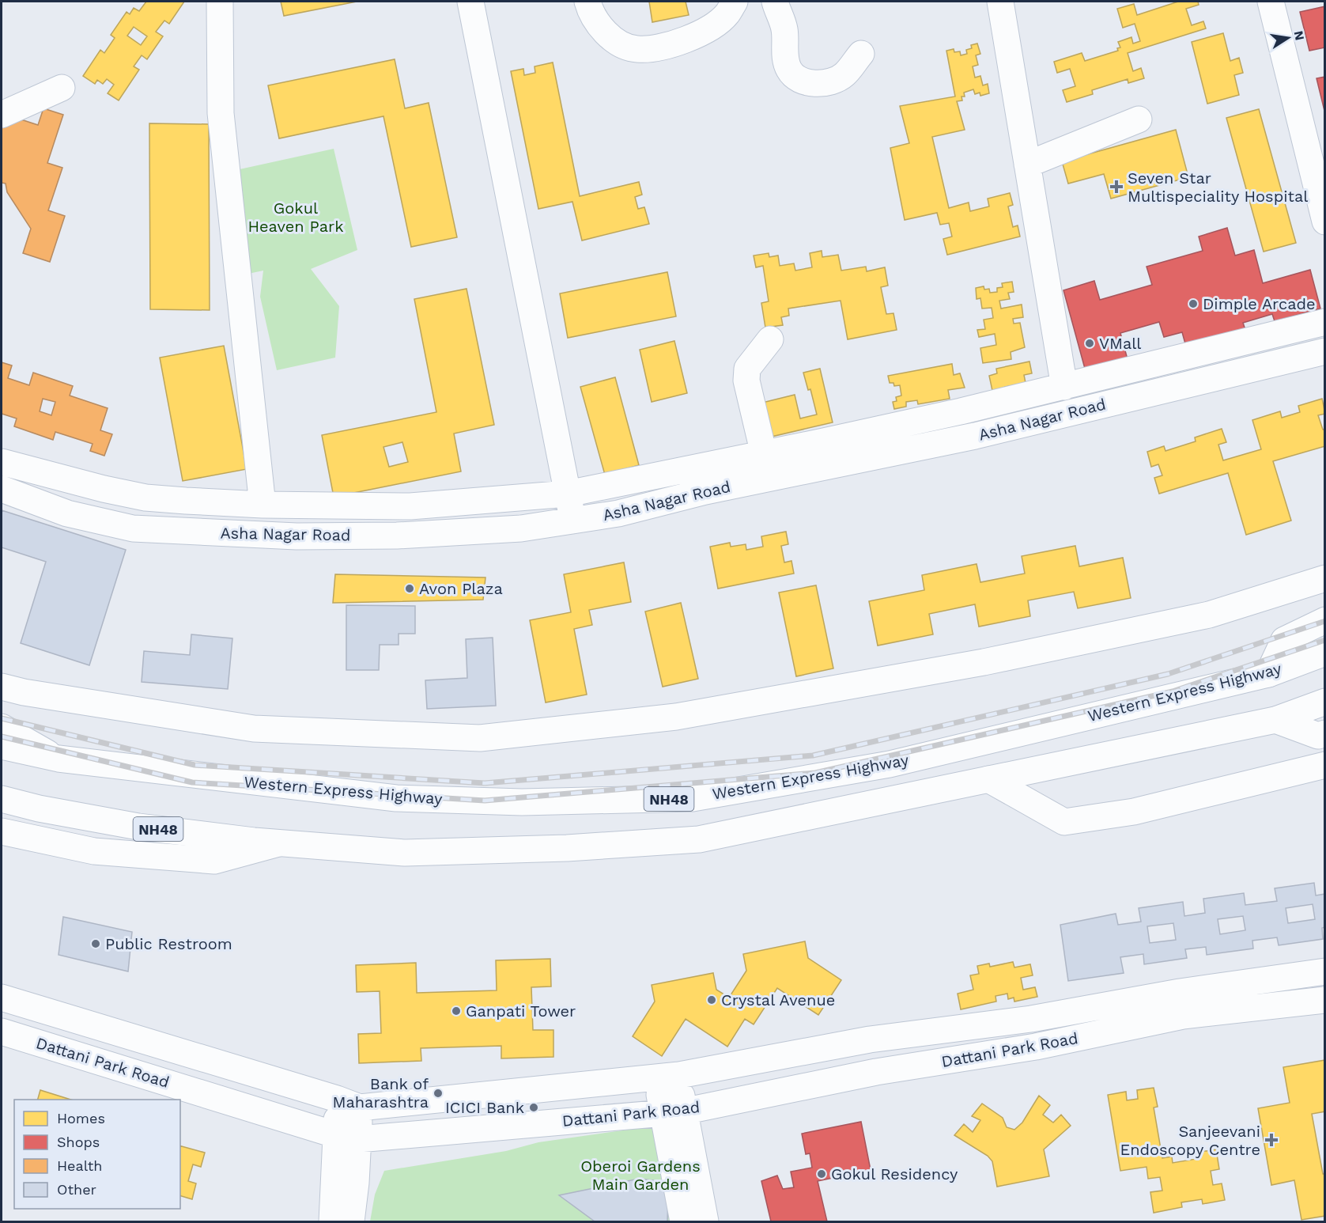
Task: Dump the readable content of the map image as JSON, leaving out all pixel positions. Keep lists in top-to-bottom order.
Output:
{
  "streets": {
    "main road": [
      "Asha Nagar Road",
      "Western Express Highway",
      "NH48",
      "Dattani Park Road"
    ]
  },
  "parks": ["Gokul Heaven Park", "Oberoi Gardens Main Garden"],
  "places": {
    "health": ["Seven Star Multispeciality Hospital", "Sanjeevani Endoscopy Centre"],
    "other": [
      "Dimple Arcade",
      "VMall",
      "Avon Plaza",
      "Public Restroom",
      "Crystal Avenue",
      "Ganpati Tower",
      "Bank of Maharashtra",
      "ICICI Bank",
      "Gokul Residency"
    ]
  },
  "legend": [
    "Homes",
    "Shops",
    "Health",
    "Other"
  ],
  "north": "right"
}
